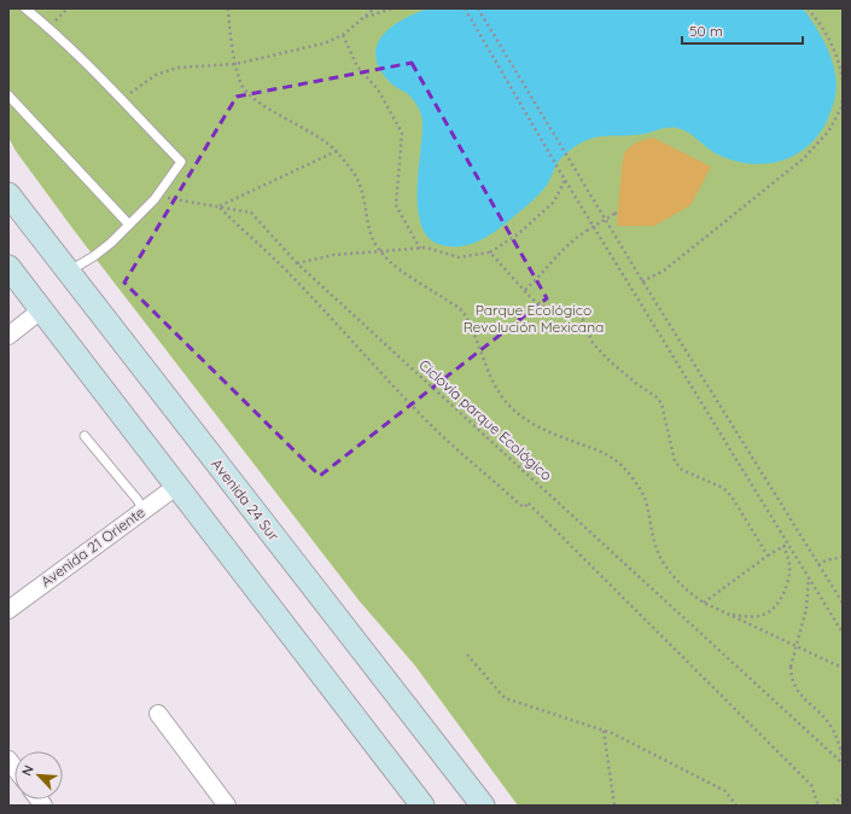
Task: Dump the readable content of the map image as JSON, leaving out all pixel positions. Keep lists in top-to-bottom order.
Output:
{
  "streets": {
    "main road": ["Avenida 24 Sur"],
    "street": ["Avenida 21 Oriente"],
    "path": ["Ciclovía parque Ecológico"]
  },
  "parks": ["Parque Ecológico Revolución Mexicana"],
  "scale_bar": "50 m",
  "north": "top left"
}
